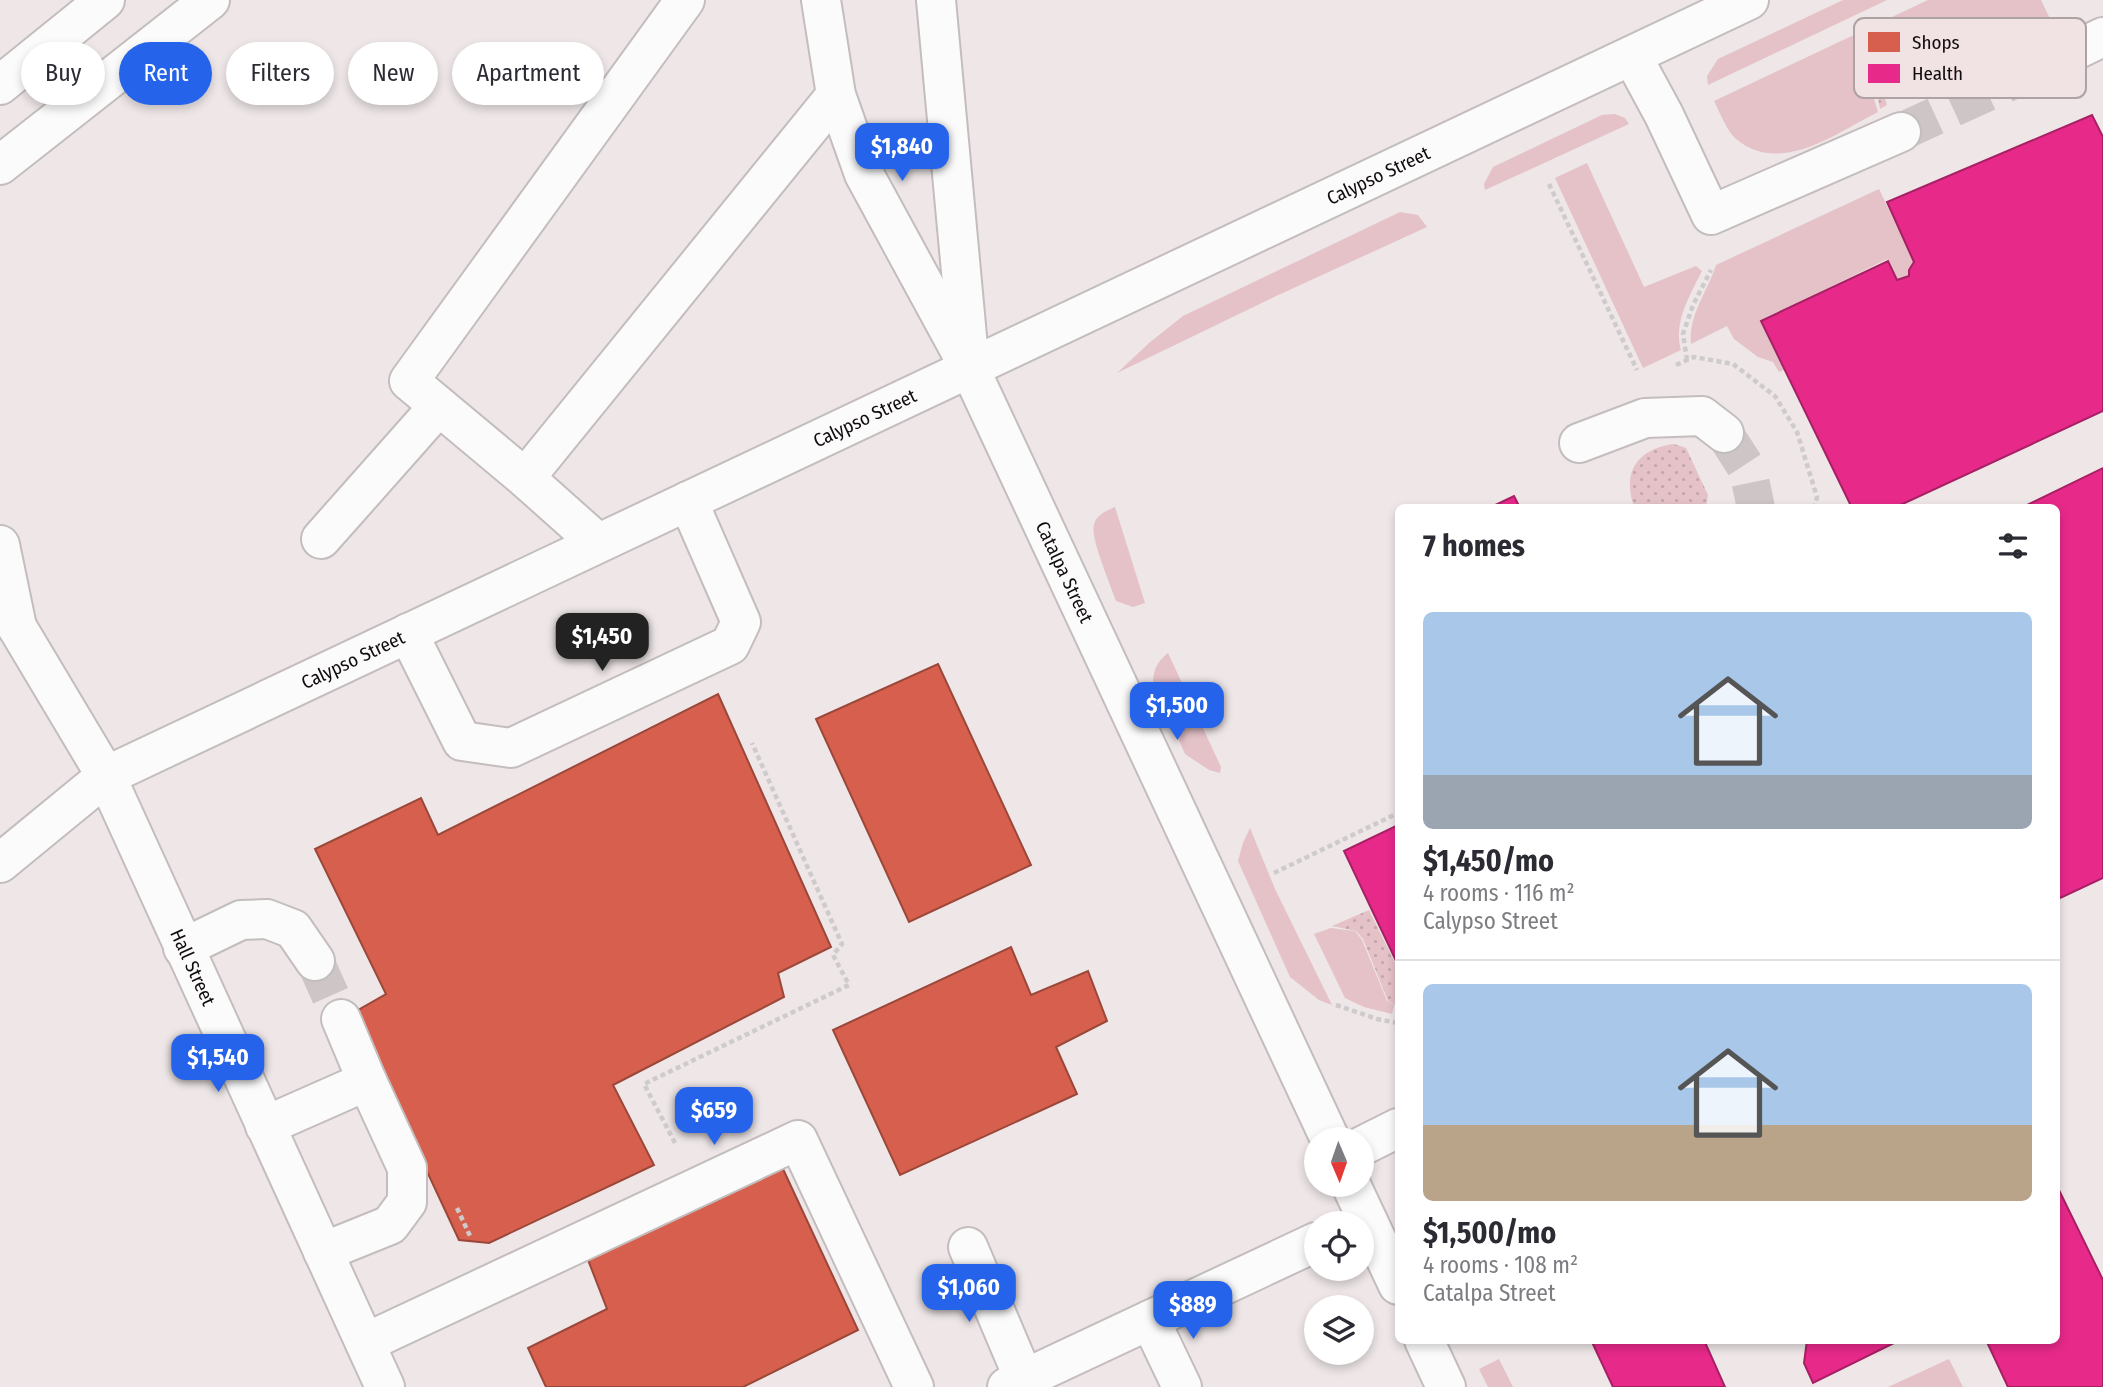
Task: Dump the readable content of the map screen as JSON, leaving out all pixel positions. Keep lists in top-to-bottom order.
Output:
{
  "streets": {
    "main road": ["Calypso Street", "Catalpa Street", "Hall Street"]
  },
  "crossings": [
    ["Calypso Street", "Catalpa Street"],
    ["Calypso Street", "Hall Street"]
  ],
  "legend": ["Shops", "Health"],
  "north": "bottom",
  "page": {
    "chip": [
      "Buy",
      "Rent",
      "Filters",
      "New",
      "Apartment"
    ],
    "price": [
      "$1,840",
      "$1,450",
      "$1,500",
      "$1,540",
      "$659",
      "$1,060",
      "$889"
    ],
    "heading": "7 homes",
    "list": [
      {
        "name": "$1,450/mo",
        "note": "4 rooms · 116 m² · Calypso Street"
      },
      {
        "name": "$1,500/mo",
        "note": "4 rooms · 108 m² · Catalpa Street"
      }
    ]
  }
}
